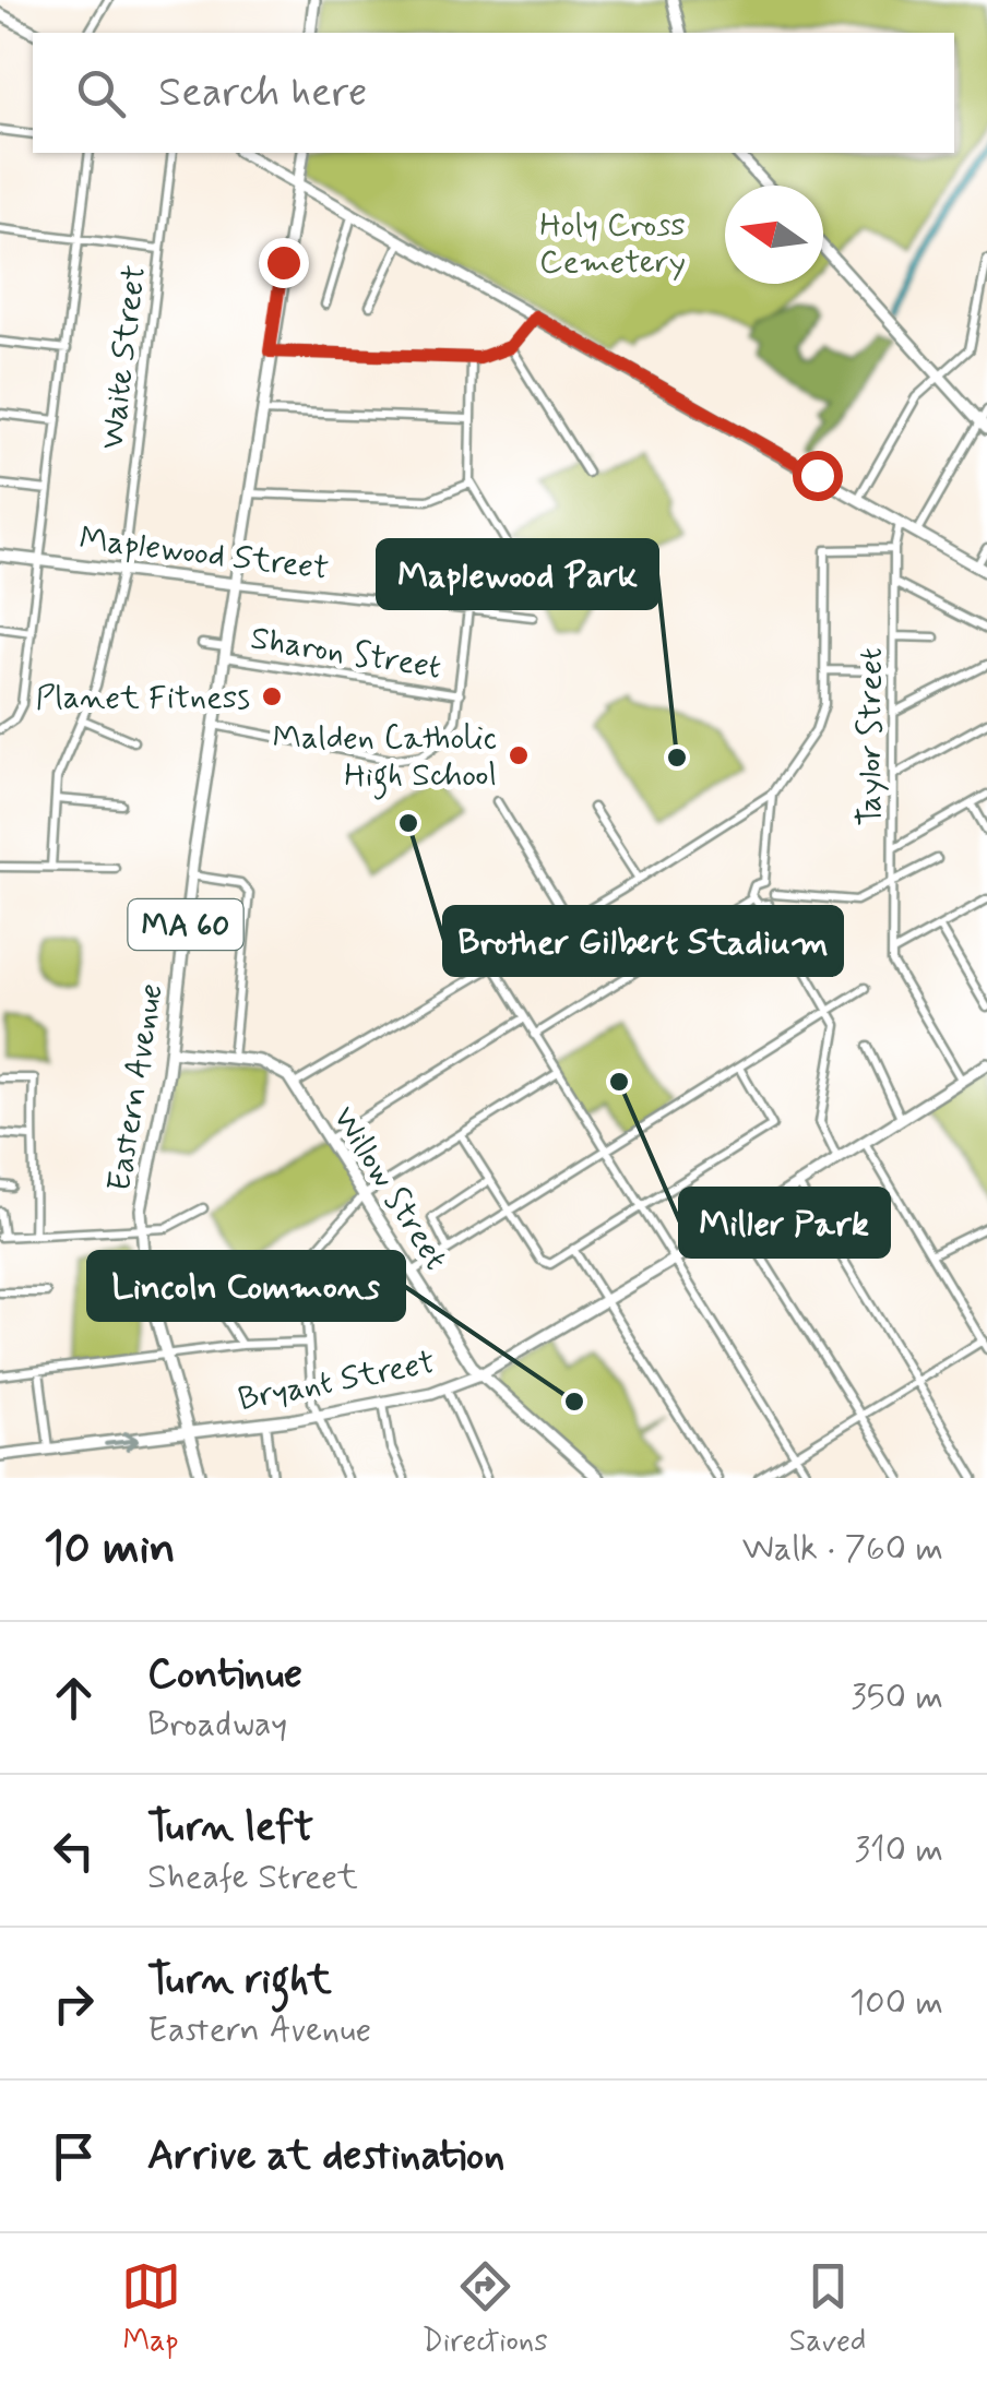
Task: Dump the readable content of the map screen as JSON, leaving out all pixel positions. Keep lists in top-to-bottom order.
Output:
{
  "streets": {
    "main road": [
      "Maplewood Street",
      "MA 60",
      "Eastern Avenue",
      "Willow Street",
      "Bryant Street"
    ],
    "street": ["Waite Street", "Sharon Street", "Taylor Street"]
  },
  "crossings": [
    ["Waite Street", "Maplewood Street"],
    ["Maplewood Street", "Eastern Avenue"],
    ["Sharon Street", "Eastern Avenue"],
    ["Eastern Avenue", "Bryant Street"],
    ["Willow Street", "Bryant Street"]
  ],
  "parks": ["Holy Cross Cemetery"],
  "places": [
    "Planet Fitness",
    "Malden Catholic High School",
    "Maplewood Park",
    "Brother Gilbert Stadium",
    "Miller Park",
    "Lincoln Commons"
  ],
  "north": "left",
  "page": {
    "search": "Search here",
    "heading": ["10 min", "Walk · 760 m"],
    "list": [
      ["Continue", "Broadway", "350 m"],
      ["Turn left", "Sheafe Street", "310 m"],
      ["Turn right", "Eastern Avenue", "100 m"],
      "Arrive at destination"
    ],
    "nav": ["Map", "Directions", "Saved"]
  }
}
